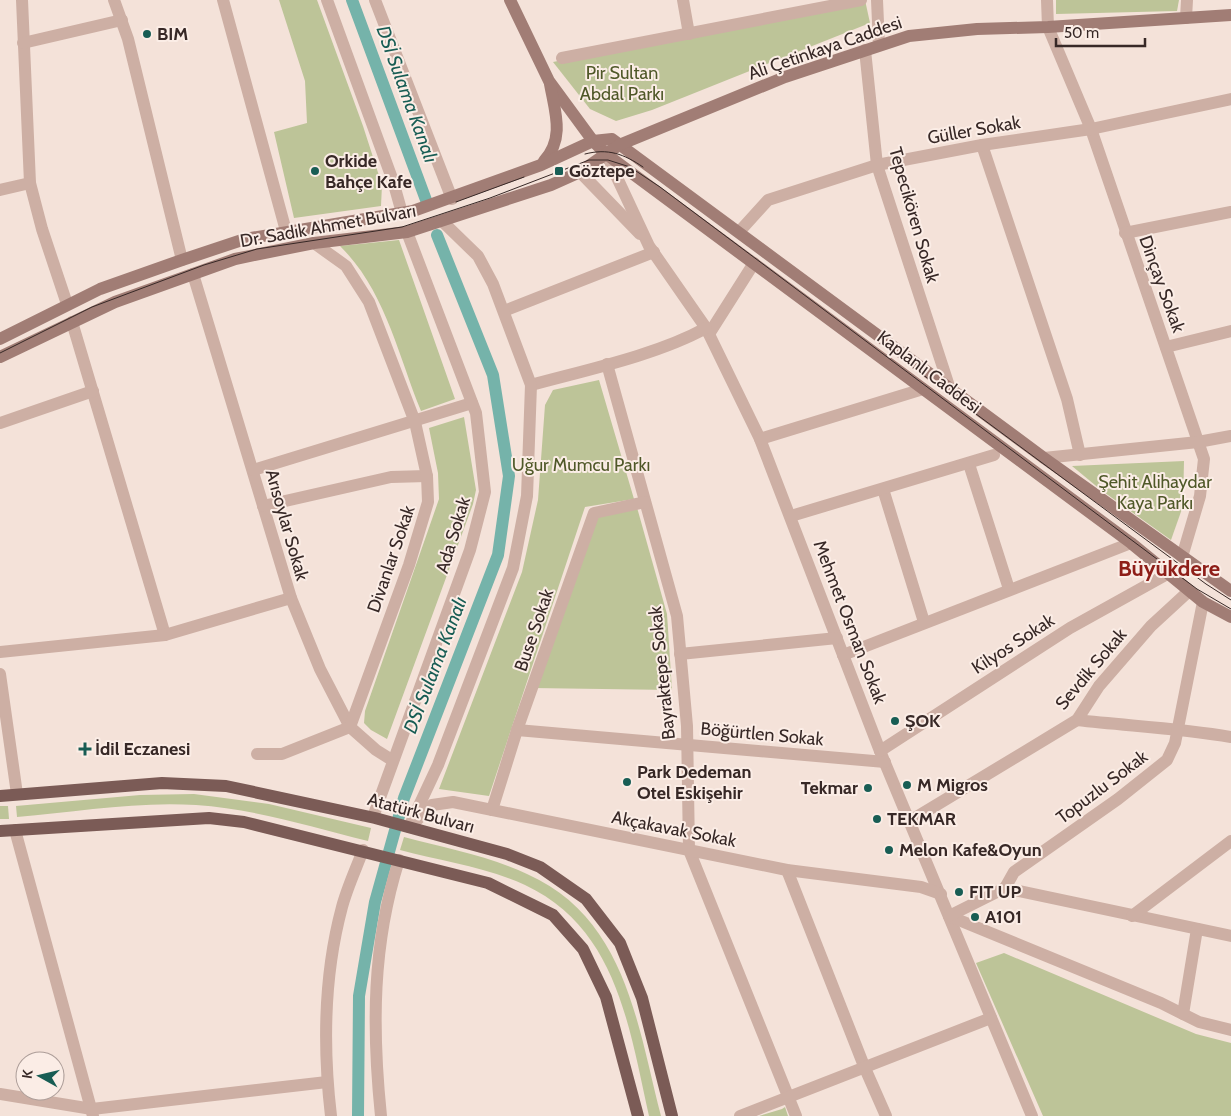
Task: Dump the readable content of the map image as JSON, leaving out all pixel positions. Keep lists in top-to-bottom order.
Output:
{
  "streets": {
    "main road": [
      "Ali Çetinkaya Caddesi",
      "Dr. Sadık Ahmet Bulvarı",
      "Kaplanlı Caddesi",
      "Atatürk Bulvarı"
    ],
    "street": [
      "Güller Sokak",
      "Tepecikören Sokak",
      "Dinçay Sokak",
      "Arısoylar Sokak",
      "Ada Sokak",
      "Divanlar Sokak",
      "Mehmet Osman Sokak",
      "Buse Sokak",
      "Kilyos Sokak",
      "Sevdik Sokak",
      "Bayraktepe Sokak",
      "Böğürtlen Sokak",
      "Topuzlu Sokak",
      "Akçakavak Sokak"
    ]
  },
  "crossings": [
    ["Ali Çetinkaya Caddesi", "Tepecikören Sokak"],
    ["Ali Çetinkaya Caddesi", "Dr. Sadık Ahmet Bulvarı"],
    ["Ali Çetinkaya Caddesi", "Dinçay Sokak"],
    ["Ali Çetinkaya Caddesi", "Kaplanlı Caddesi"],
    ["Ali Çetinkaya Caddesi", "Mehmet Osman Sokak"],
    ["Güller Sokak", "Tepecikören Sokak"],
    ["Güller Sokak", "Dinçay Sokak"],
    ["Güller Sokak", "Kaplanlı Caddesi"],
    ["Tepecikören Sokak", "Kaplanlı Caddesi"],
    ["Dr. Sadık Ahmet Bulvarı", "Kaplanlı Caddesi"],
    ["Dr. Sadık Ahmet Bulvarı", "Arısoylar Sokak"],
    ["Dr. Sadık Ahmet Bulvarı", "Ada Sokak"],
    ["Dr. Sadık Ahmet Bulvarı", "Divanlar Sokak"],
    ["Dr. Sadık Ahmet Bulvarı", "Mehmet Osman Sokak"],
    ["Dinçay Sokak", "Kaplanlı Caddesi"],
    ["Kaplanlı Caddesi", "Mehmet Osman Sokak"],
    ["Kaplanlı Caddesi", "Kilyos Sokak"],
    ["Kaplanlı Caddesi", "Sevdik Sokak"],
    ["Kaplanlı Caddesi", "Topuzlu Sokak"],
    ["Arısoylar Sokak", "Ada Sokak"],
    ["Arısoylar Sokak", "Divanlar Sokak"],
    ["Ada Sokak", "Atatürk Bulvarı"],
    ["Mehmet Osman Sokak", "Kilyos Sokak"],
    ["Mehmet Osman Sokak", "Sevdik Sokak"],
    ["Mehmet Osman Sokak", "Böğürtlen Sokak"],
    ["Mehmet Osman Sokak", "Akçakavak Sokak"],
    ["Buse Sokak", "Bayraktepe Sokak"],
    ["Buse Sokak", "Böğürtlen Sokak"],
    ["Buse Sokak", "Akçakavak Sokak"],
    ["Kilyos Sokak", "Böğürtlen Sokak"],
    ["Bayraktepe Sokak", "Böğürtlen Sokak"],
    ["Bayraktepe Sokak", "Akçakavak Sokak"],
    ["Atatürk Bulvarı", "Akçakavak Sokak"]
  ],
  "districts": ["Büyükdere"],
  "water": ["DSİ Sulama Kanalı"],
  "parks": ["Pir Sultan Abdal Parkı", "Uğur Mumcu Parkı", "Şehit Alihaydar Kaya Parkı"],
  "places": {
    "other": [
      "BIM",
      "Orkide Bahçe Kafe",
      "ŞOK",
      "Park Dedeman Otel Eskişehir",
      "M Migros",
      "Tekmar",
      "TEKMAR",
      "Melon Kafe&Oyun",
      "FIT UP",
      "A101"
    ],
    "transit": ["Göztepe"],
    "health": ["İdil Eczanesi"]
  },
  "scale_bar": "50 m",
  "north": "left"
}
